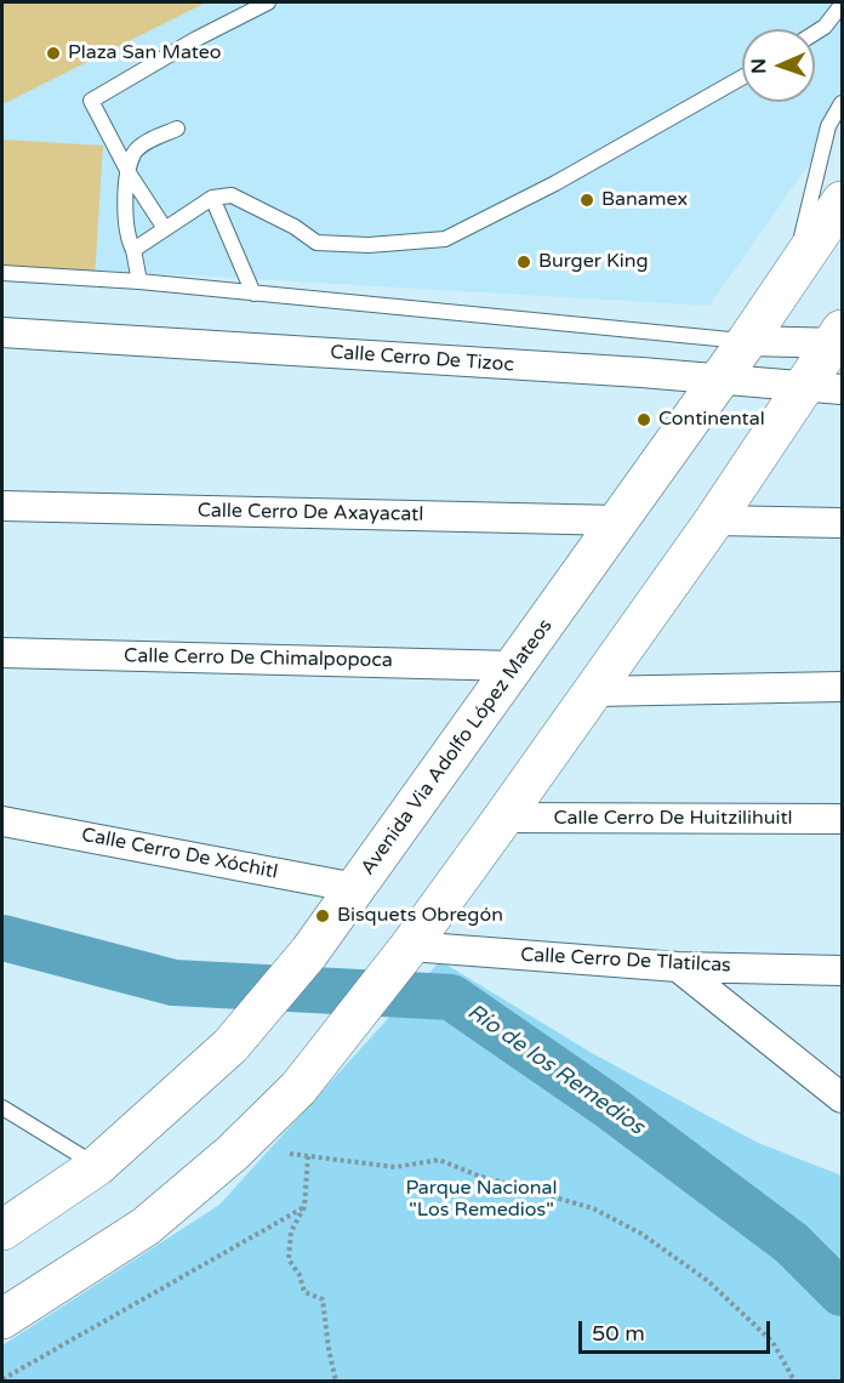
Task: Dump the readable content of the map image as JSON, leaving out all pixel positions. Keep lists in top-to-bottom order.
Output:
{
  "streets": {
    "main road": ["Avenida Via Adolfo López Mateos"],
    "street": [
      "Calle Cerro De Tizoc",
      "Calle Cerro De Axayacatl",
      "Calle Cerro De Chimalpopoca",
      "Calle Cerro De Huitzilihuitl",
      "Calle Cerro De Xóchitl",
      "Calle Cerro De Tlatilcas"
    ]
  },
  "crossings": [
    ["Calle Cerro De Tizoc", "Avenida Via Adolfo López Mateos"],
    ["Calle Cerro De Axayacatl", "Avenida Via Adolfo López Mateos"],
    ["Calle Cerro De Chimalpopoca", "Avenida Via Adolfo López Mateos"],
    ["Avenida Via Adolfo López Mateos", "Calle Cerro De Xóchitl"]
  ],
  "water": ["Río de los Remedios"],
  "parks": ["Parque Nacional \"Los Remedios\""],
  "places": [
    "Plaza San Mateo",
    "Banamex",
    "Burger King",
    "Continental",
    "Bisquets Obregón"
  ],
  "scale_bar": "50 m",
  "north": "left"
}
